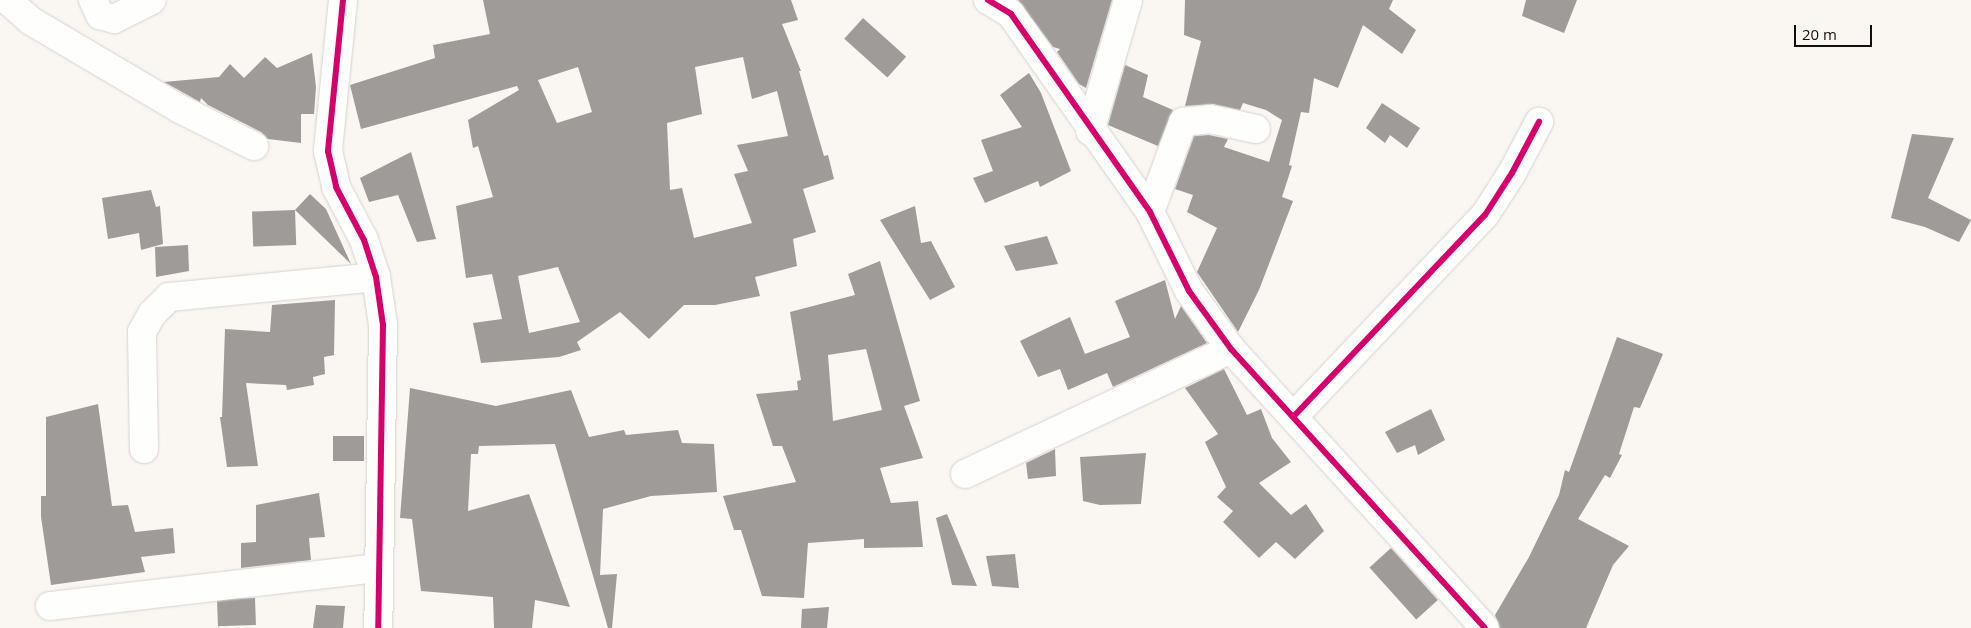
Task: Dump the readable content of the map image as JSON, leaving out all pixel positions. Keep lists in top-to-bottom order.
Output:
{
  "scale_bar": "20 m"
}
